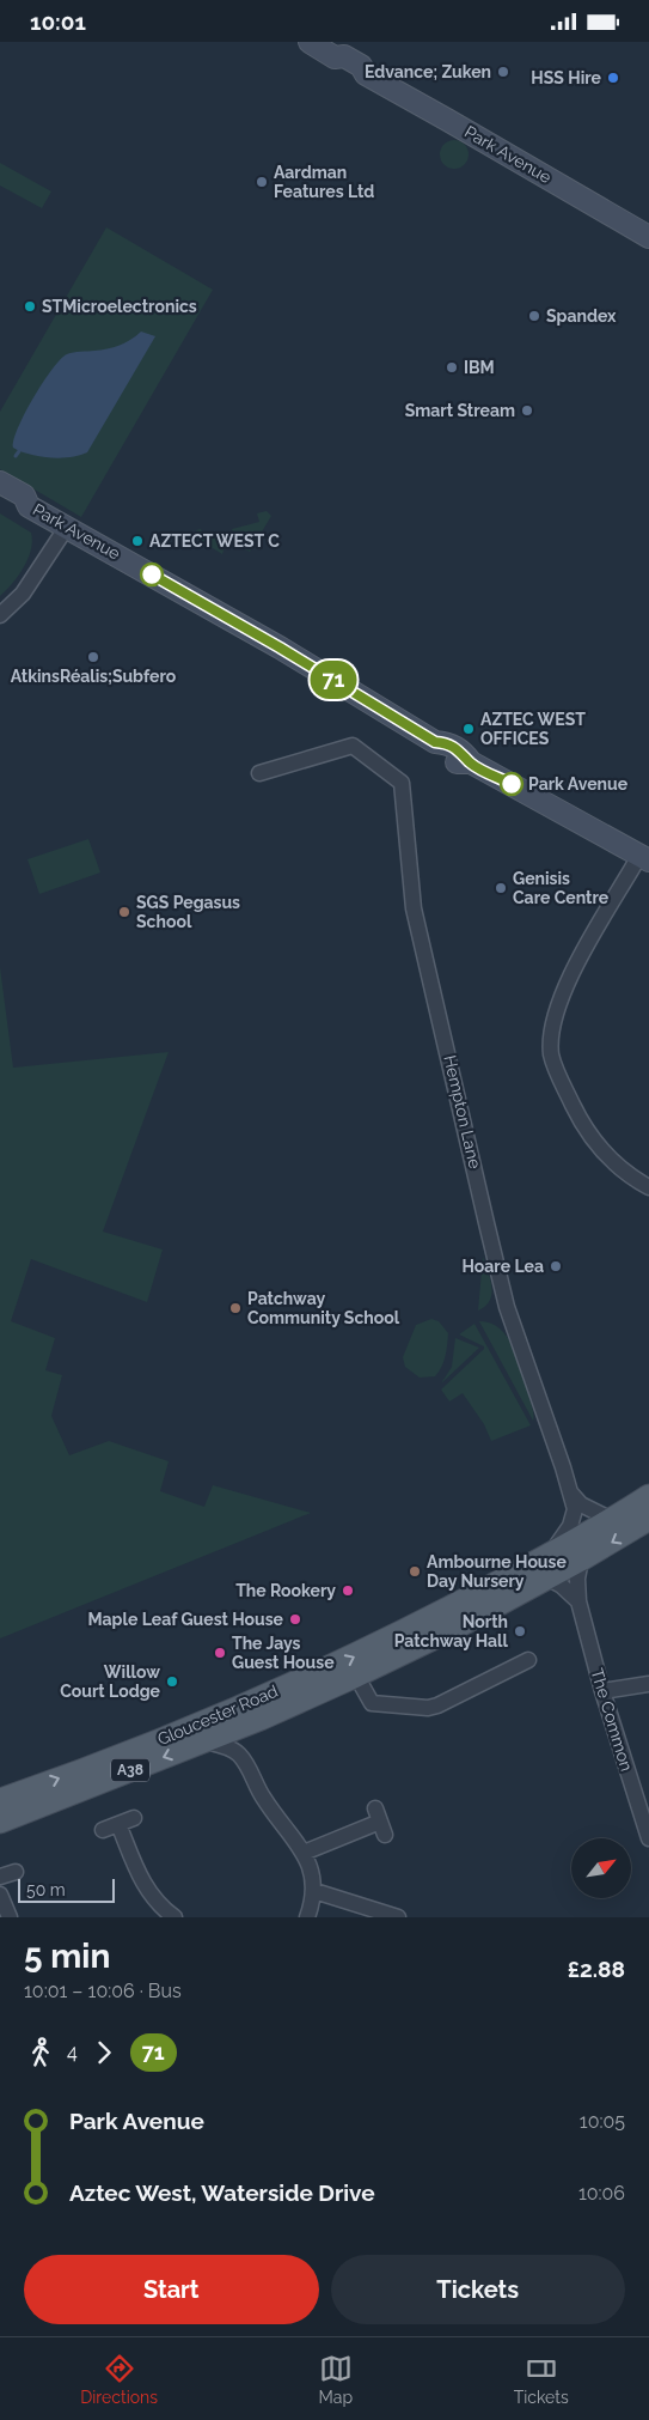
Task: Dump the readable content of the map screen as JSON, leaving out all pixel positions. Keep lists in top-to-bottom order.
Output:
{
  "streets": {
    "main road": ["Gloucester Road", "A38"],
    "street": ["Park Avenue", "Hempton Lane", "The Common"]
  },
  "crossings": [
    ["Hempton Lane", "Gloucester Road"],
    ["Gloucester Road", "The Common"]
  ],
  "places": [
    "Edvance; Zuken",
    "HSS Hire",
    "Aardman Features Ltd",
    "STMicroelectronics",
    "Spandex",
    "IBM",
    "Smart Stream",
    "AZTECT WEST C",
    "AtkinsRéalis;Subfero",
    "AZTEC WEST OFFICES",
    "Park Avenue",
    "Genisis Care Centre",
    "SGS Pegasus School",
    "Hoare Lea",
    "Patchway Community School",
    "Ambourne House Day Nursery",
    "The Rookery",
    "Maple Leaf Guest House",
    "North Patchway Hall",
    "The Jays Guest House",
    "Willow Court Lodge"
  ],
  "lines": ["bus line 71"],
  "scale_bar": "50 m",
  "north": "top right",
  "page": {
    "status": "10:01",
    "on_map": "71",
    "scale": "50 m",
    "heading": ["5 min", "10:01 – 10:06 · Bus", "£2.88"],
    "legs": ["4", "71"],
    "list": [
      {
        "name": "Park Avenue",
        "value": "10:05"
      },
      {
        "name": "Aztec West, Waterside Drive",
        "value": "10:06"
      }
    ],
    "buttons": ["Start", "Tickets"],
    "tabs": ["Directions", "Map", "Tickets"]
  }
}
